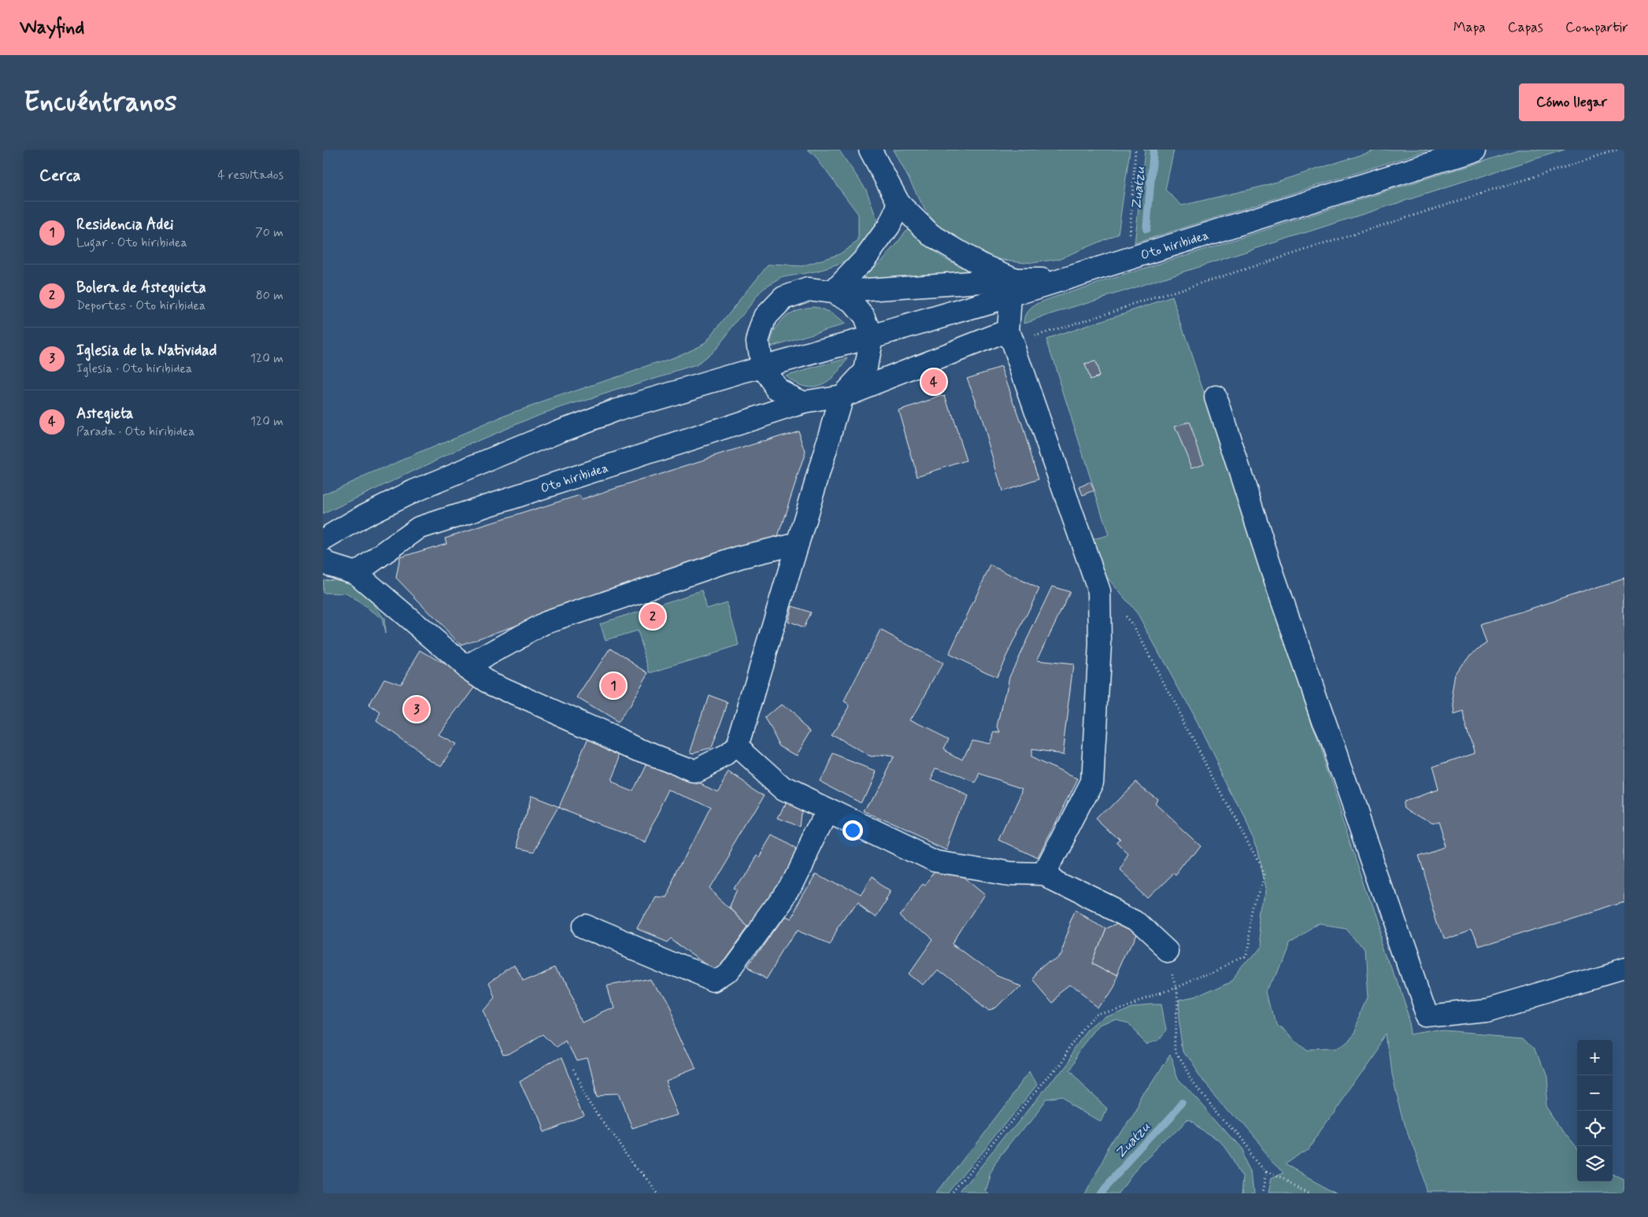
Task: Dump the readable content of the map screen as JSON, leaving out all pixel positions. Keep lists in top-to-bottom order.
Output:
{
  "streets": {
    "street": ["Oto hiribidea"]
  },
  "water": ["Zuatzu"],
  "page": {
    "header": "Wayfind",
    "nav": ["Mapa", "Capas", "Compartir"],
    "buttons": "Cómo llegar",
    "title": "Encuéntranos",
    "heading": ["Cerca", "4 resultados"],
    "list": [
      {
        "mark": "1",
        "name": "Residencia Adei",
        "note": "Lugar · Oto hiribidea",
        "value": "70 m"
      },
      {
        "mark": "2",
        "name": "Bolera de Asteguieta",
        "note": "Deportes · Oto hiribidea",
        "value": "80 m"
      },
      {
        "mark": "3",
        "name": "Iglesia de la Natividad",
        "note": "Iglesia · Oto hiribidea",
        "value": "120 m"
      },
      {
        "mark": "4",
        "name": "Astegieta",
        "note": "Parada · Oto hiribidea",
        "value": "120 m"
      }
    ],
    "pins": [
      "4",
      "2",
      "1",
      "3"
    ],
    "map_buttons": ["+", "−"]
  }
}
